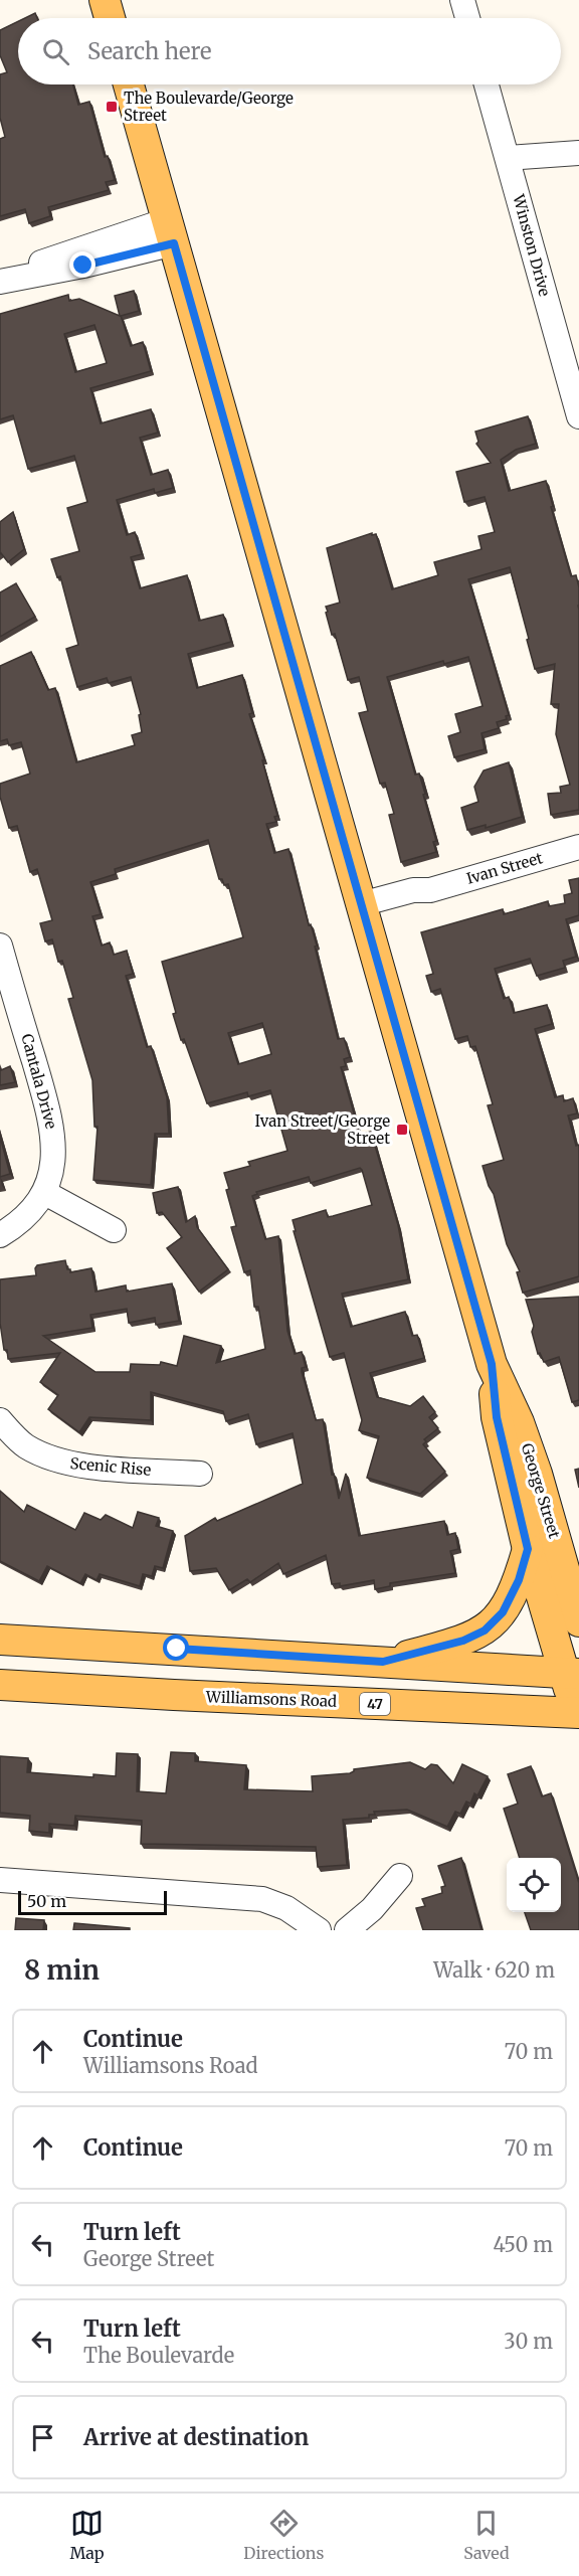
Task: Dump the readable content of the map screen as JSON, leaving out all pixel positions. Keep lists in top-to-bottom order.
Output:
{
  "streets": {
    "main road": ["George Street", "Williamsons Road", "47"],
    "street": [
      "Winston Drive",
      "Ivan Street",
      "Cantala Drive",
      "Scenic Rise"
    ]
  },
  "crossings": [
    ["Ivan Street", "George Street"],
    ["George Street", "Williamsons Road"]
  ],
  "places": {
    "transit": ["The Boulevarde/George Street", "Ivan Street/George Street"]
  },
  "scale_bar": "50 m",
  "page": {
    "search": "Search here",
    "scale": "50 m",
    "heading": ["8 min", "Walk · 620 m"],
    "list": [
      ["Continue", "Williamsons Road", "70 m"],
      ["Continue", "70 m"],
      ["Turn left", "George Street", "450 m"],
      ["Turn left", "The Boulevarde", "30 m"],
      "Arrive at destination"
    ],
    "nav": ["Map", "Directions", "Saved"]
  }
}
